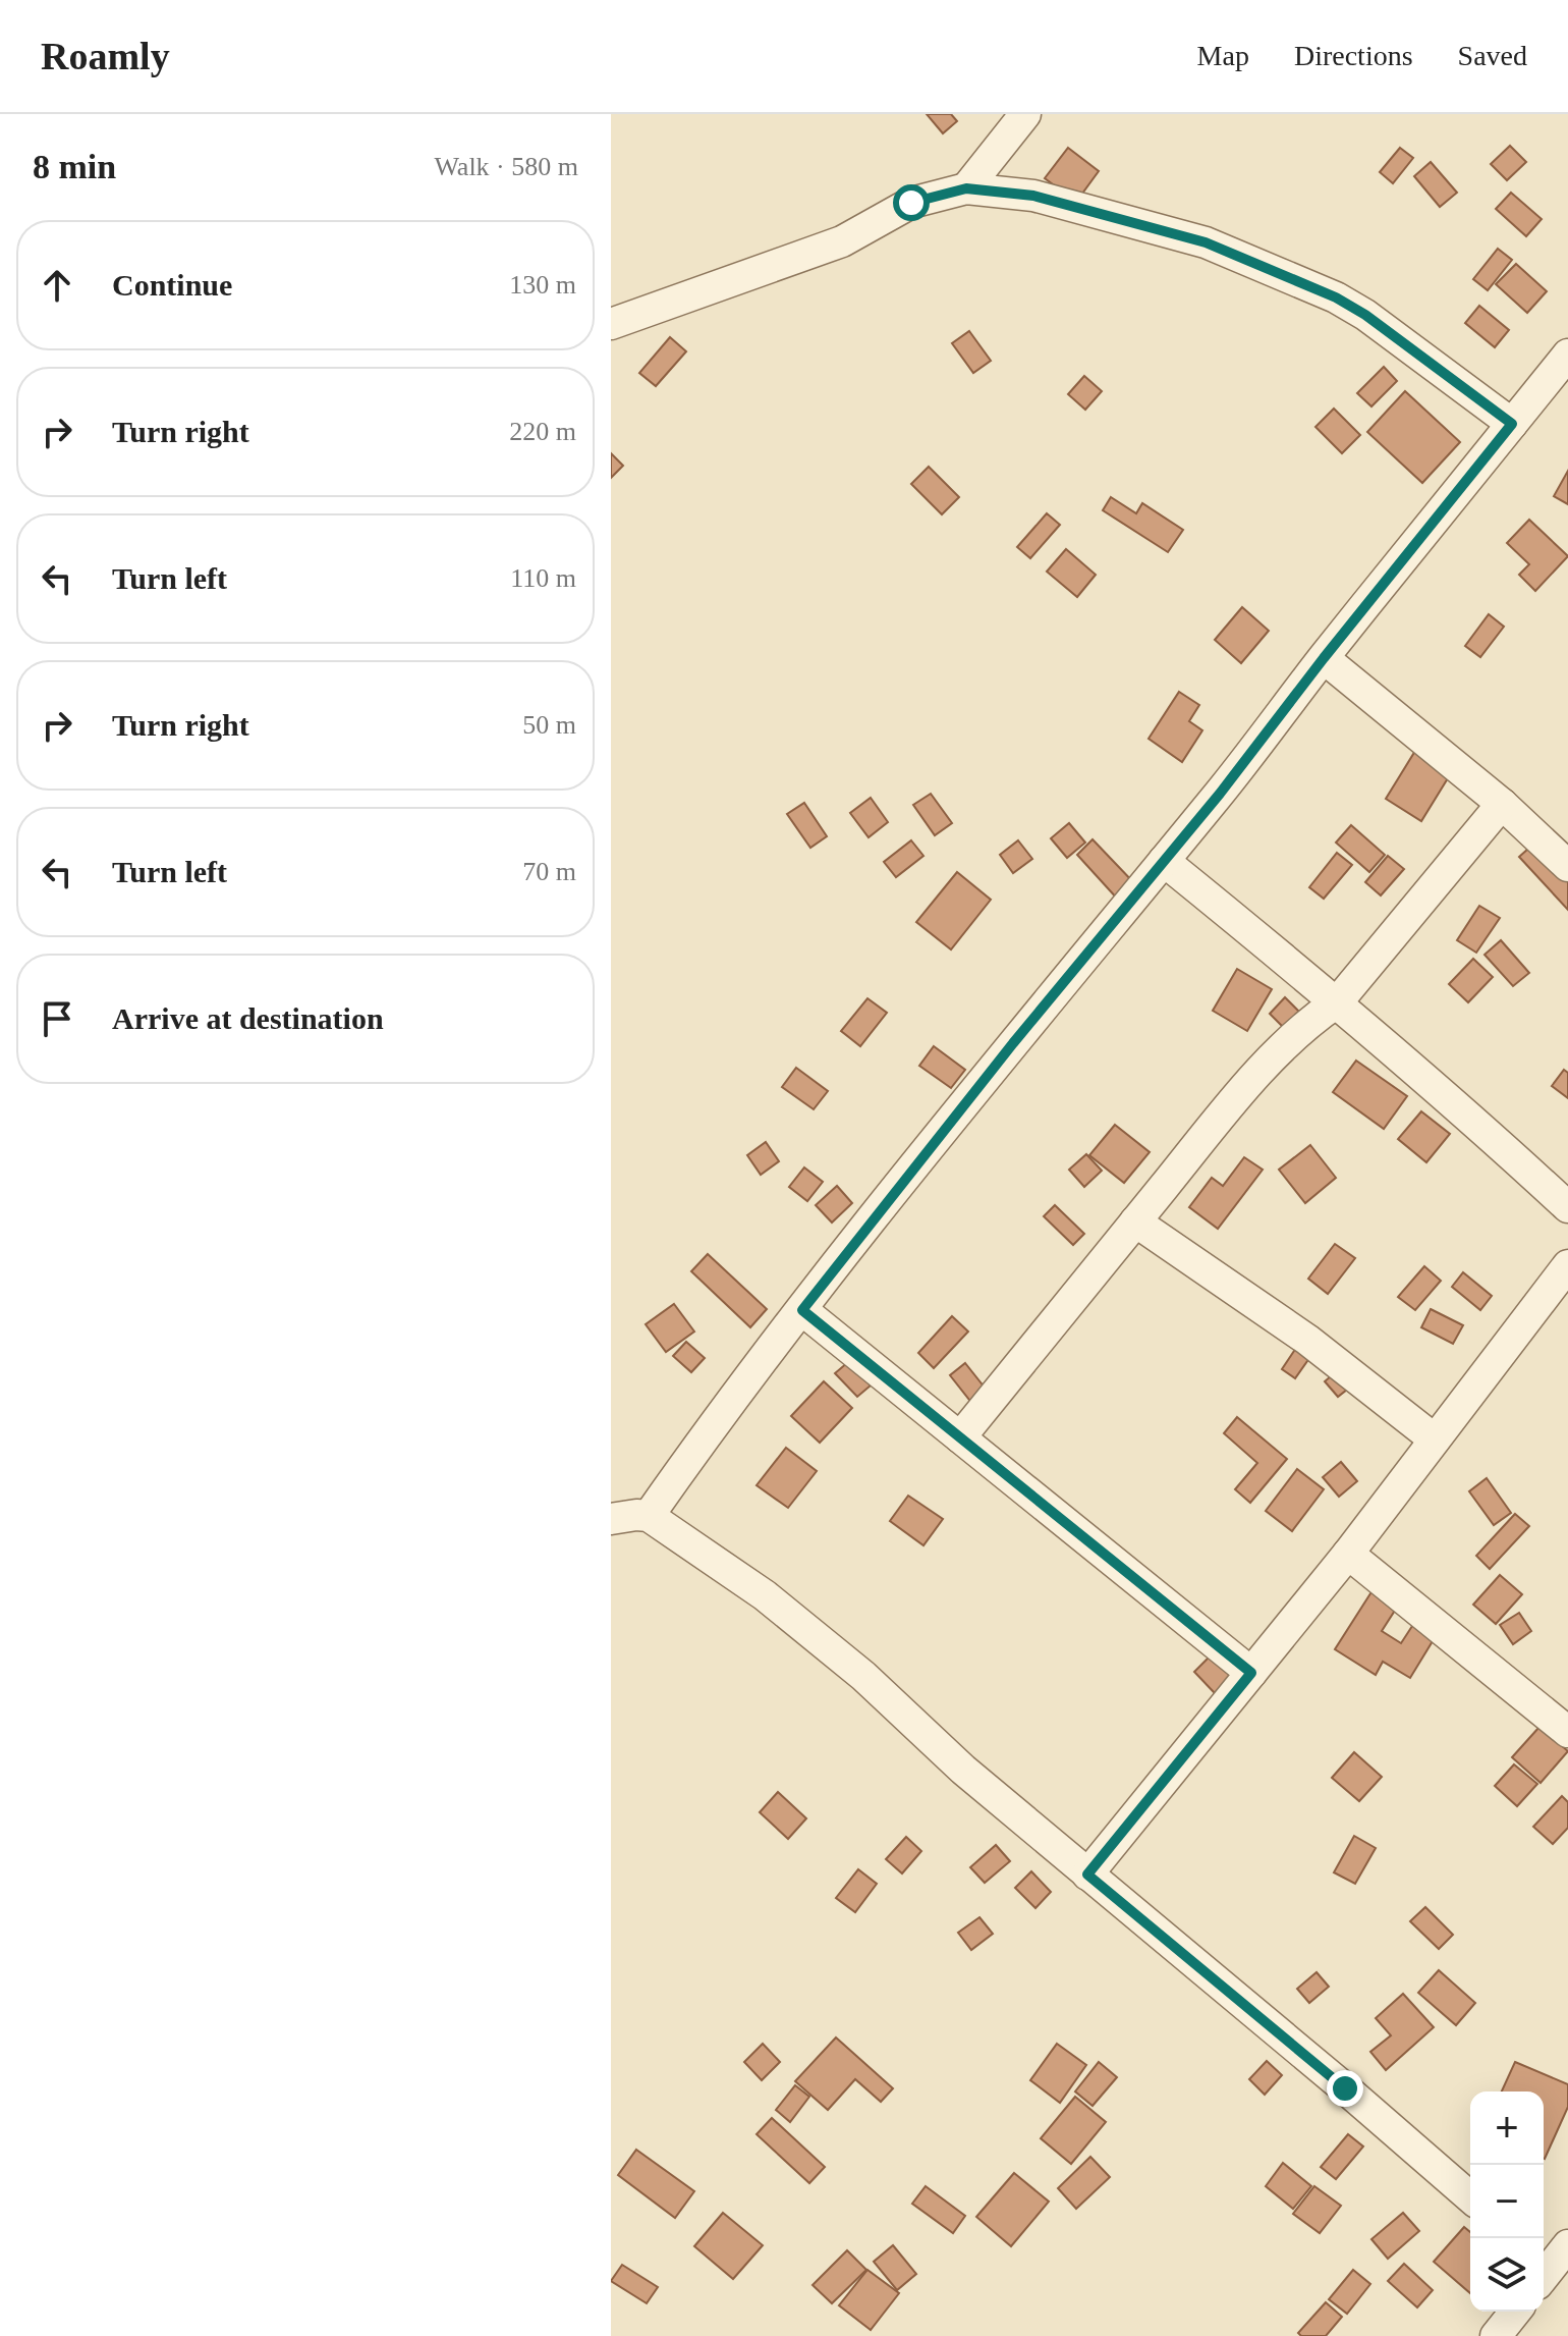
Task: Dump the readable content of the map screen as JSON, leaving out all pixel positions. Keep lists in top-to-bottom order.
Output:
{
  "page": {
    "header": "Roamly",
    "nav": ["Map", "Directions", "Saved"],
    "heading": ["8 min", "Walk · 580 m"],
    "list": [
      ["Continue", "130 m"],
      ["Turn right", "220 m"],
      ["Turn left", "110 m"],
      ["Turn right", "50 m"],
      ["Turn left", "70 m"],
      "Arrive at destination"
    ],
    "map_buttons": ["+", "−"]
  }
}
